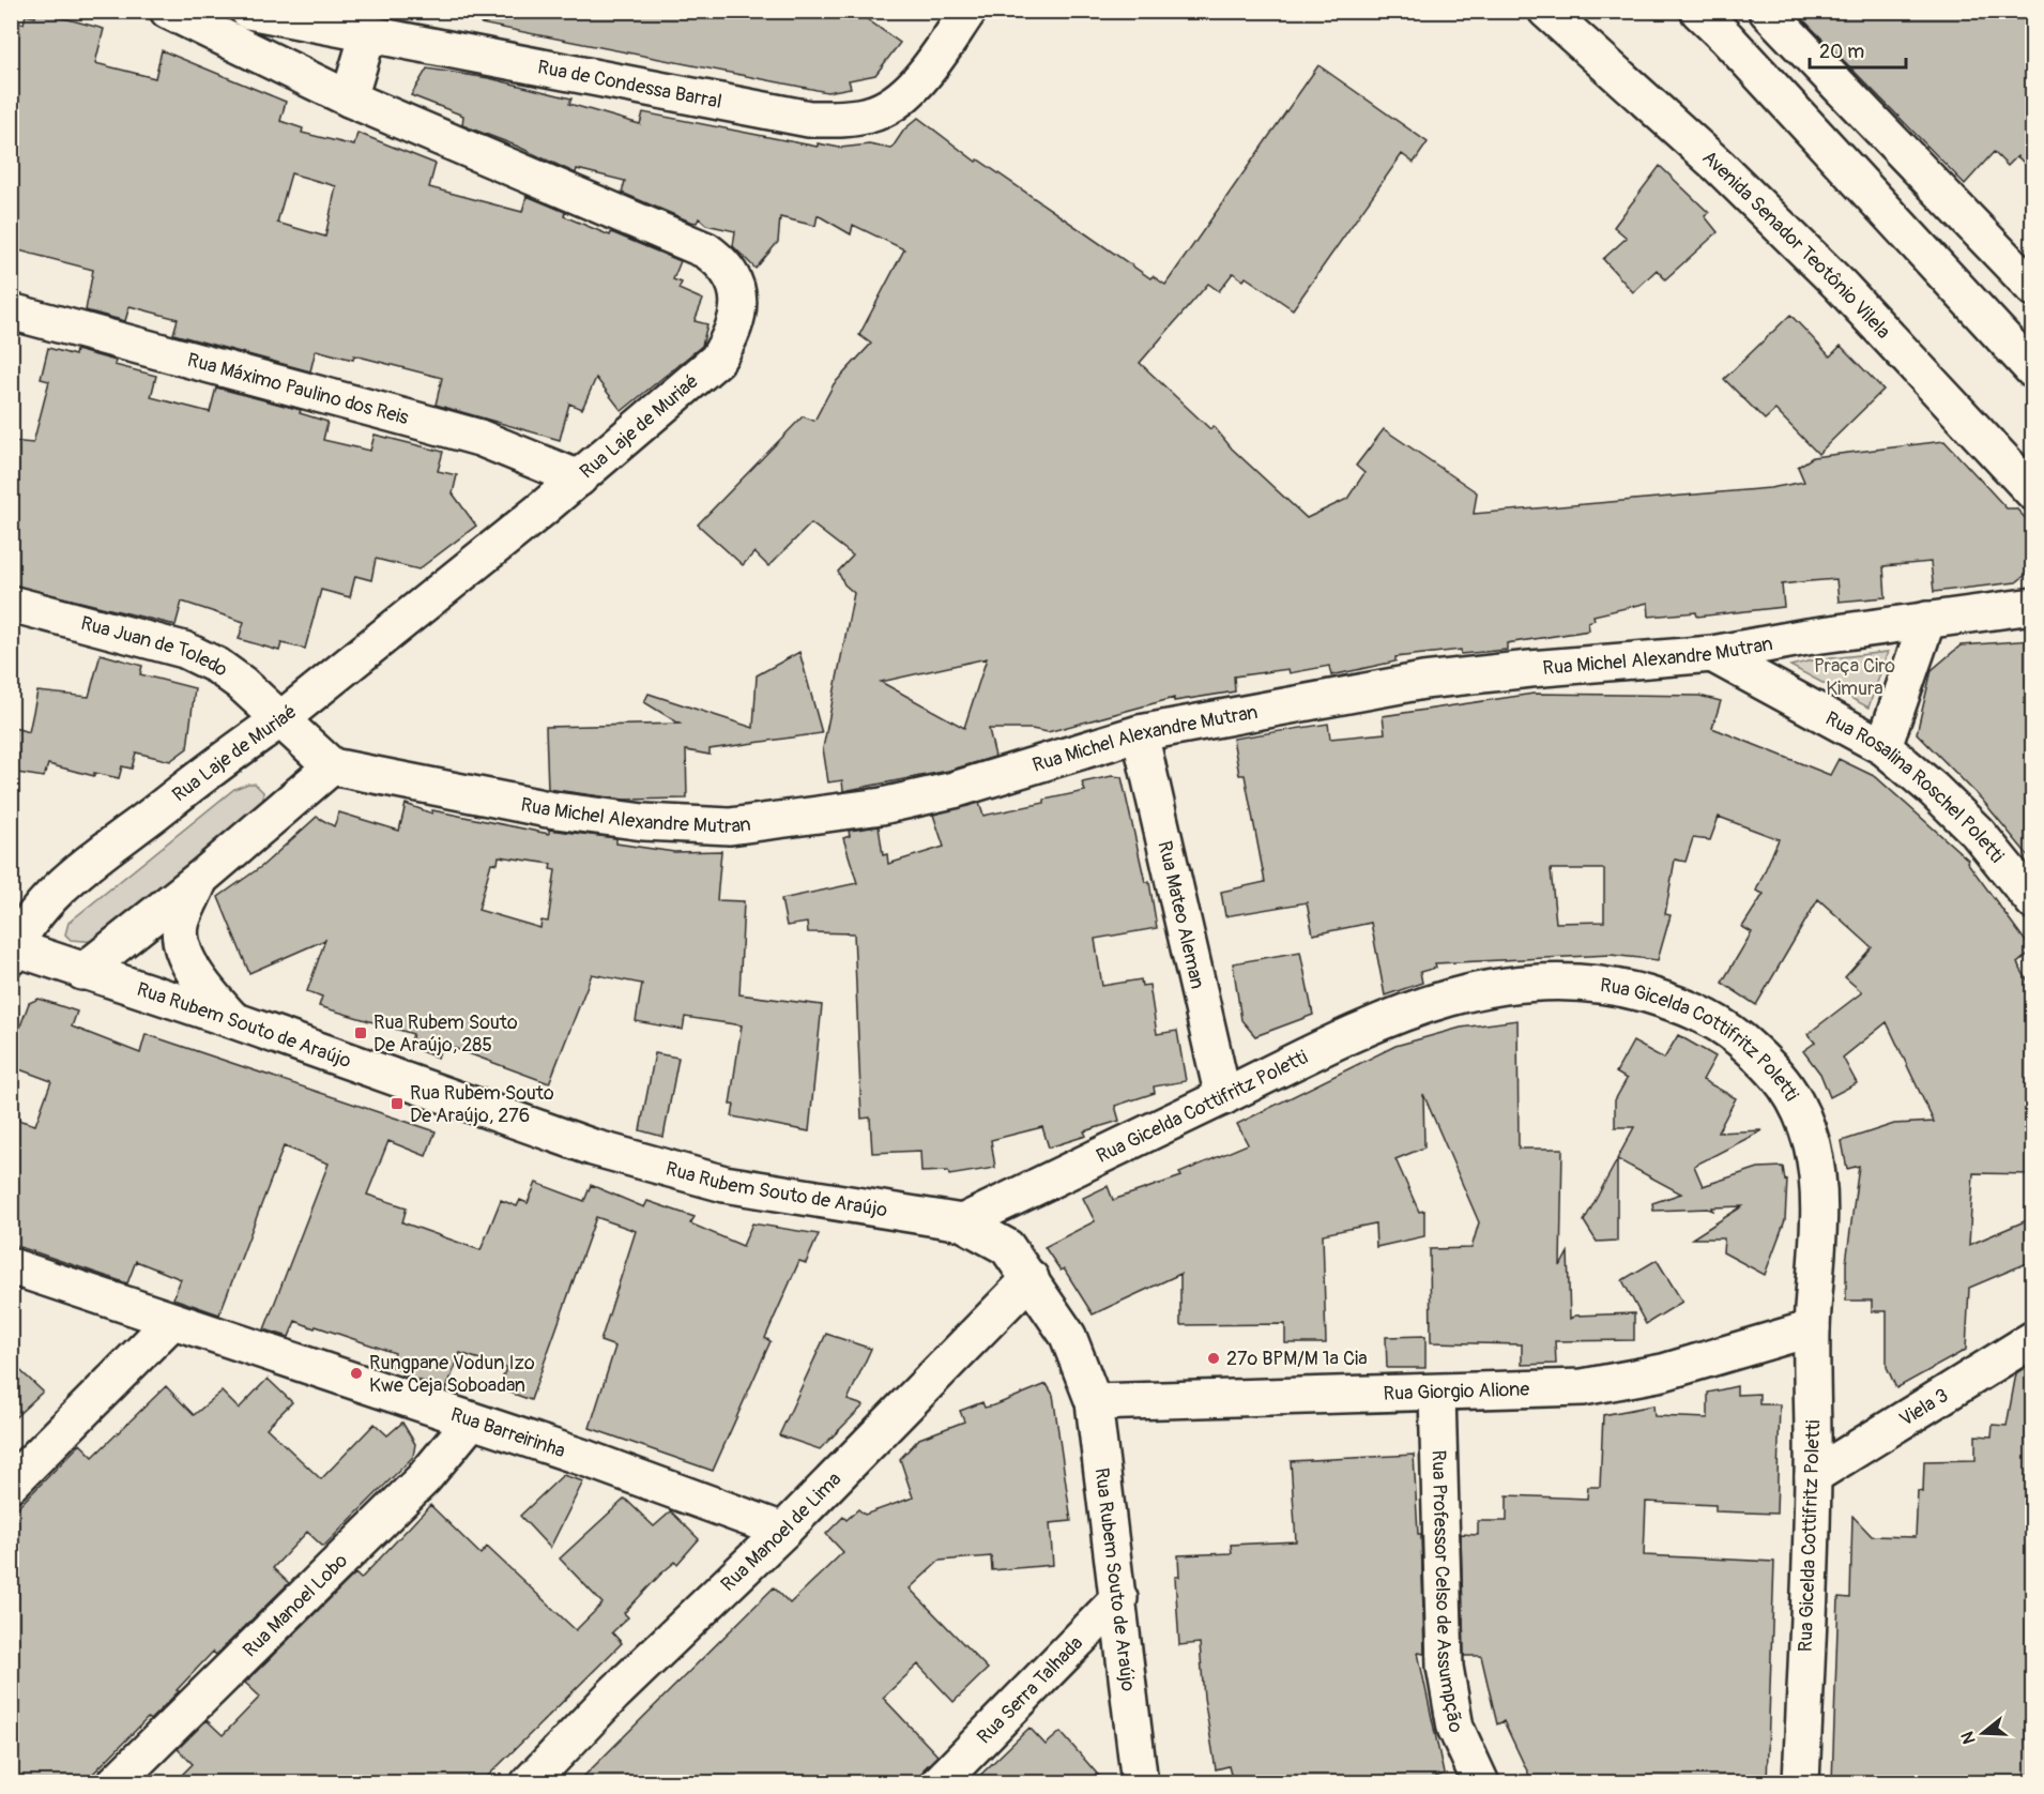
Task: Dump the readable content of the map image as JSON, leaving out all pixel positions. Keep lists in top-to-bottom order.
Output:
{
  "streets": {
    "street": [
      "Rua de Condessa Barral",
      "Avenida Senador Teotônio Vilela",
      "Rua Máximo Paulino dos Reis",
      "Rua Laje de Muriaé",
      "Rua Juan de Toledo",
      "Rua Michel Alexandre Mutran",
      "Rua Rosalina Roschel Poletti",
      "Rua Mateo Aleman",
      "Rua Rubem Souto de Araújo",
      "Rua Gicelda Cottifritz Poletti",
      "Rua Giorgio Alione",
      "Viela 3",
      "Rua Barreirinha",
      "Rua Manoel de Lima",
      "Rua Professor Celso de Assumpção",
      "Rua Manoel Lobo",
      "Rua Serra Talhada"
    ]
  },
  "crossings": [
    ["Rua Máximo Paulino dos Reis", "Rua Laje de Muriaé"],
    ["Rua Laje de Muriaé", "Rua Juan de Toledo"],
    ["Rua Laje de Muriaé", "Rua Rubem Souto de Araújo"],
    ["Rua Michel Alexandre Mutran", "Rua Rosalina Roschel Poletti"],
    ["Rua Michel Alexandre Mutran", "Rua Mateo Aleman"],
    ["Rua Mateo Aleman", "Rua Gicelda Cottifritz Poletti"],
    ["Rua Rubem Souto de Araújo", "Rua Gicelda Cottifritz Poletti"],
    ["Rua Rubem Souto de Araújo", "Rua Giorgio Alione"],
    ["Rua Rubem Souto de Araújo", "Rua Manoel de Lima"],
    ["Rua Rubem Souto de Araújo", "Rua Serra Talhada"],
    ["Rua Gicelda Cottifritz Poletti", "Rua Giorgio Alione"],
    ["Rua Gicelda Cottifritz Poletti", "Viela 3"],
    ["Rua Giorgio Alione", "Rua Professor Celso de Assumpção"],
    ["Rua Barreirinha", "Rua Manoel de Lima"],
    ["Rua Barreirinha", "Rua Manoel Lobo"]
  ],
  "parks": ["Praça Ciro Kimura"],
  "places": {
    "transit": ["Rua Rubem Souto De Araújo, 285", "Rua Rubem Souto De Araújo, 276"],
    "other": ["27º BPM/M 1ª Cia", "Rungpane Vodun Izo Kwe Ceja Soboadan"]
  },
  "scale_bar": "20 m",
  "north": "left"
}
